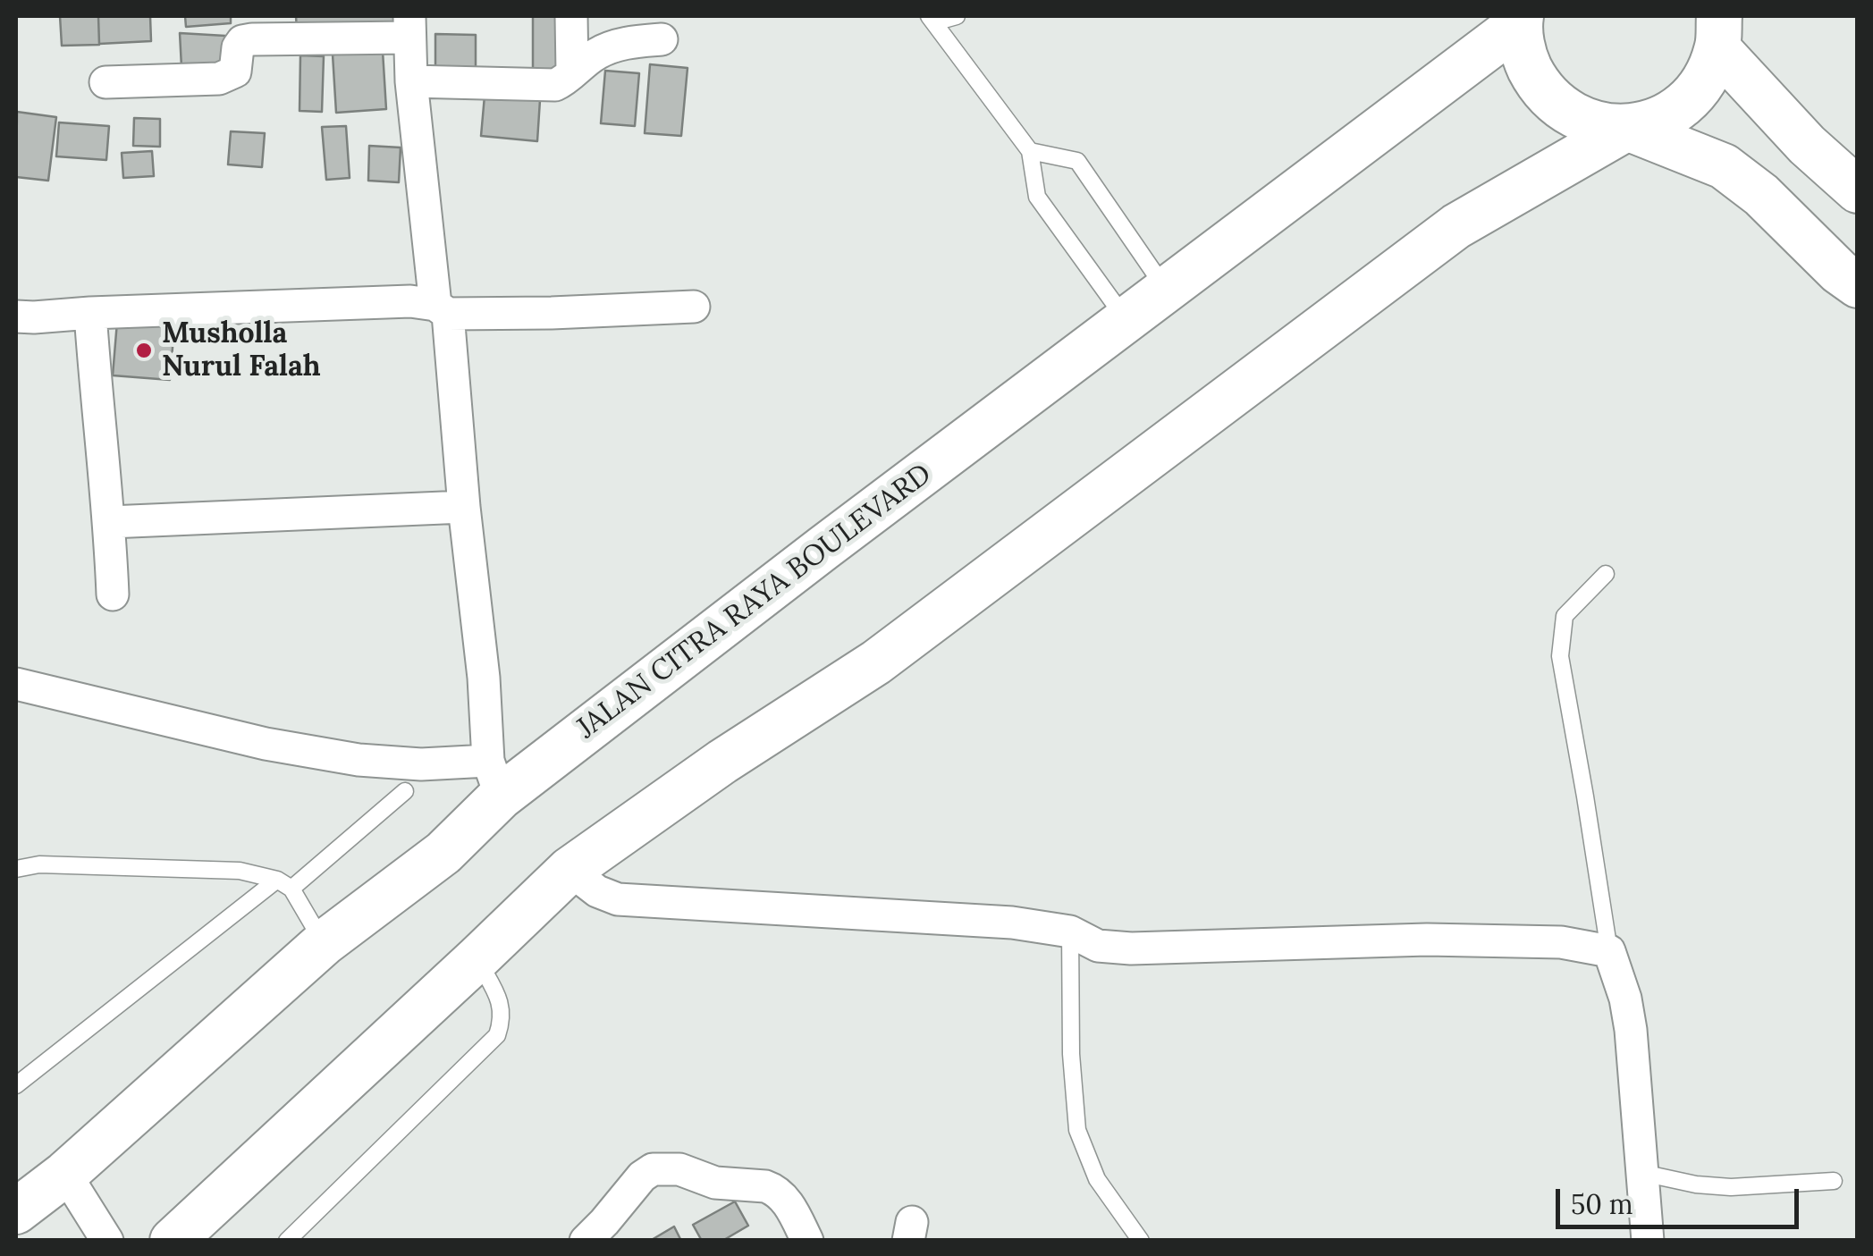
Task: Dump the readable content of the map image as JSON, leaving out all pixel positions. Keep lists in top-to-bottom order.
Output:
{
  "streets": {
    "main road": ["JALAN CITRA RAYA BOULEVARD"]
  },
  "places": ["Musholla Nurul Falah"],
  "scale_bar": "50 m"
}
